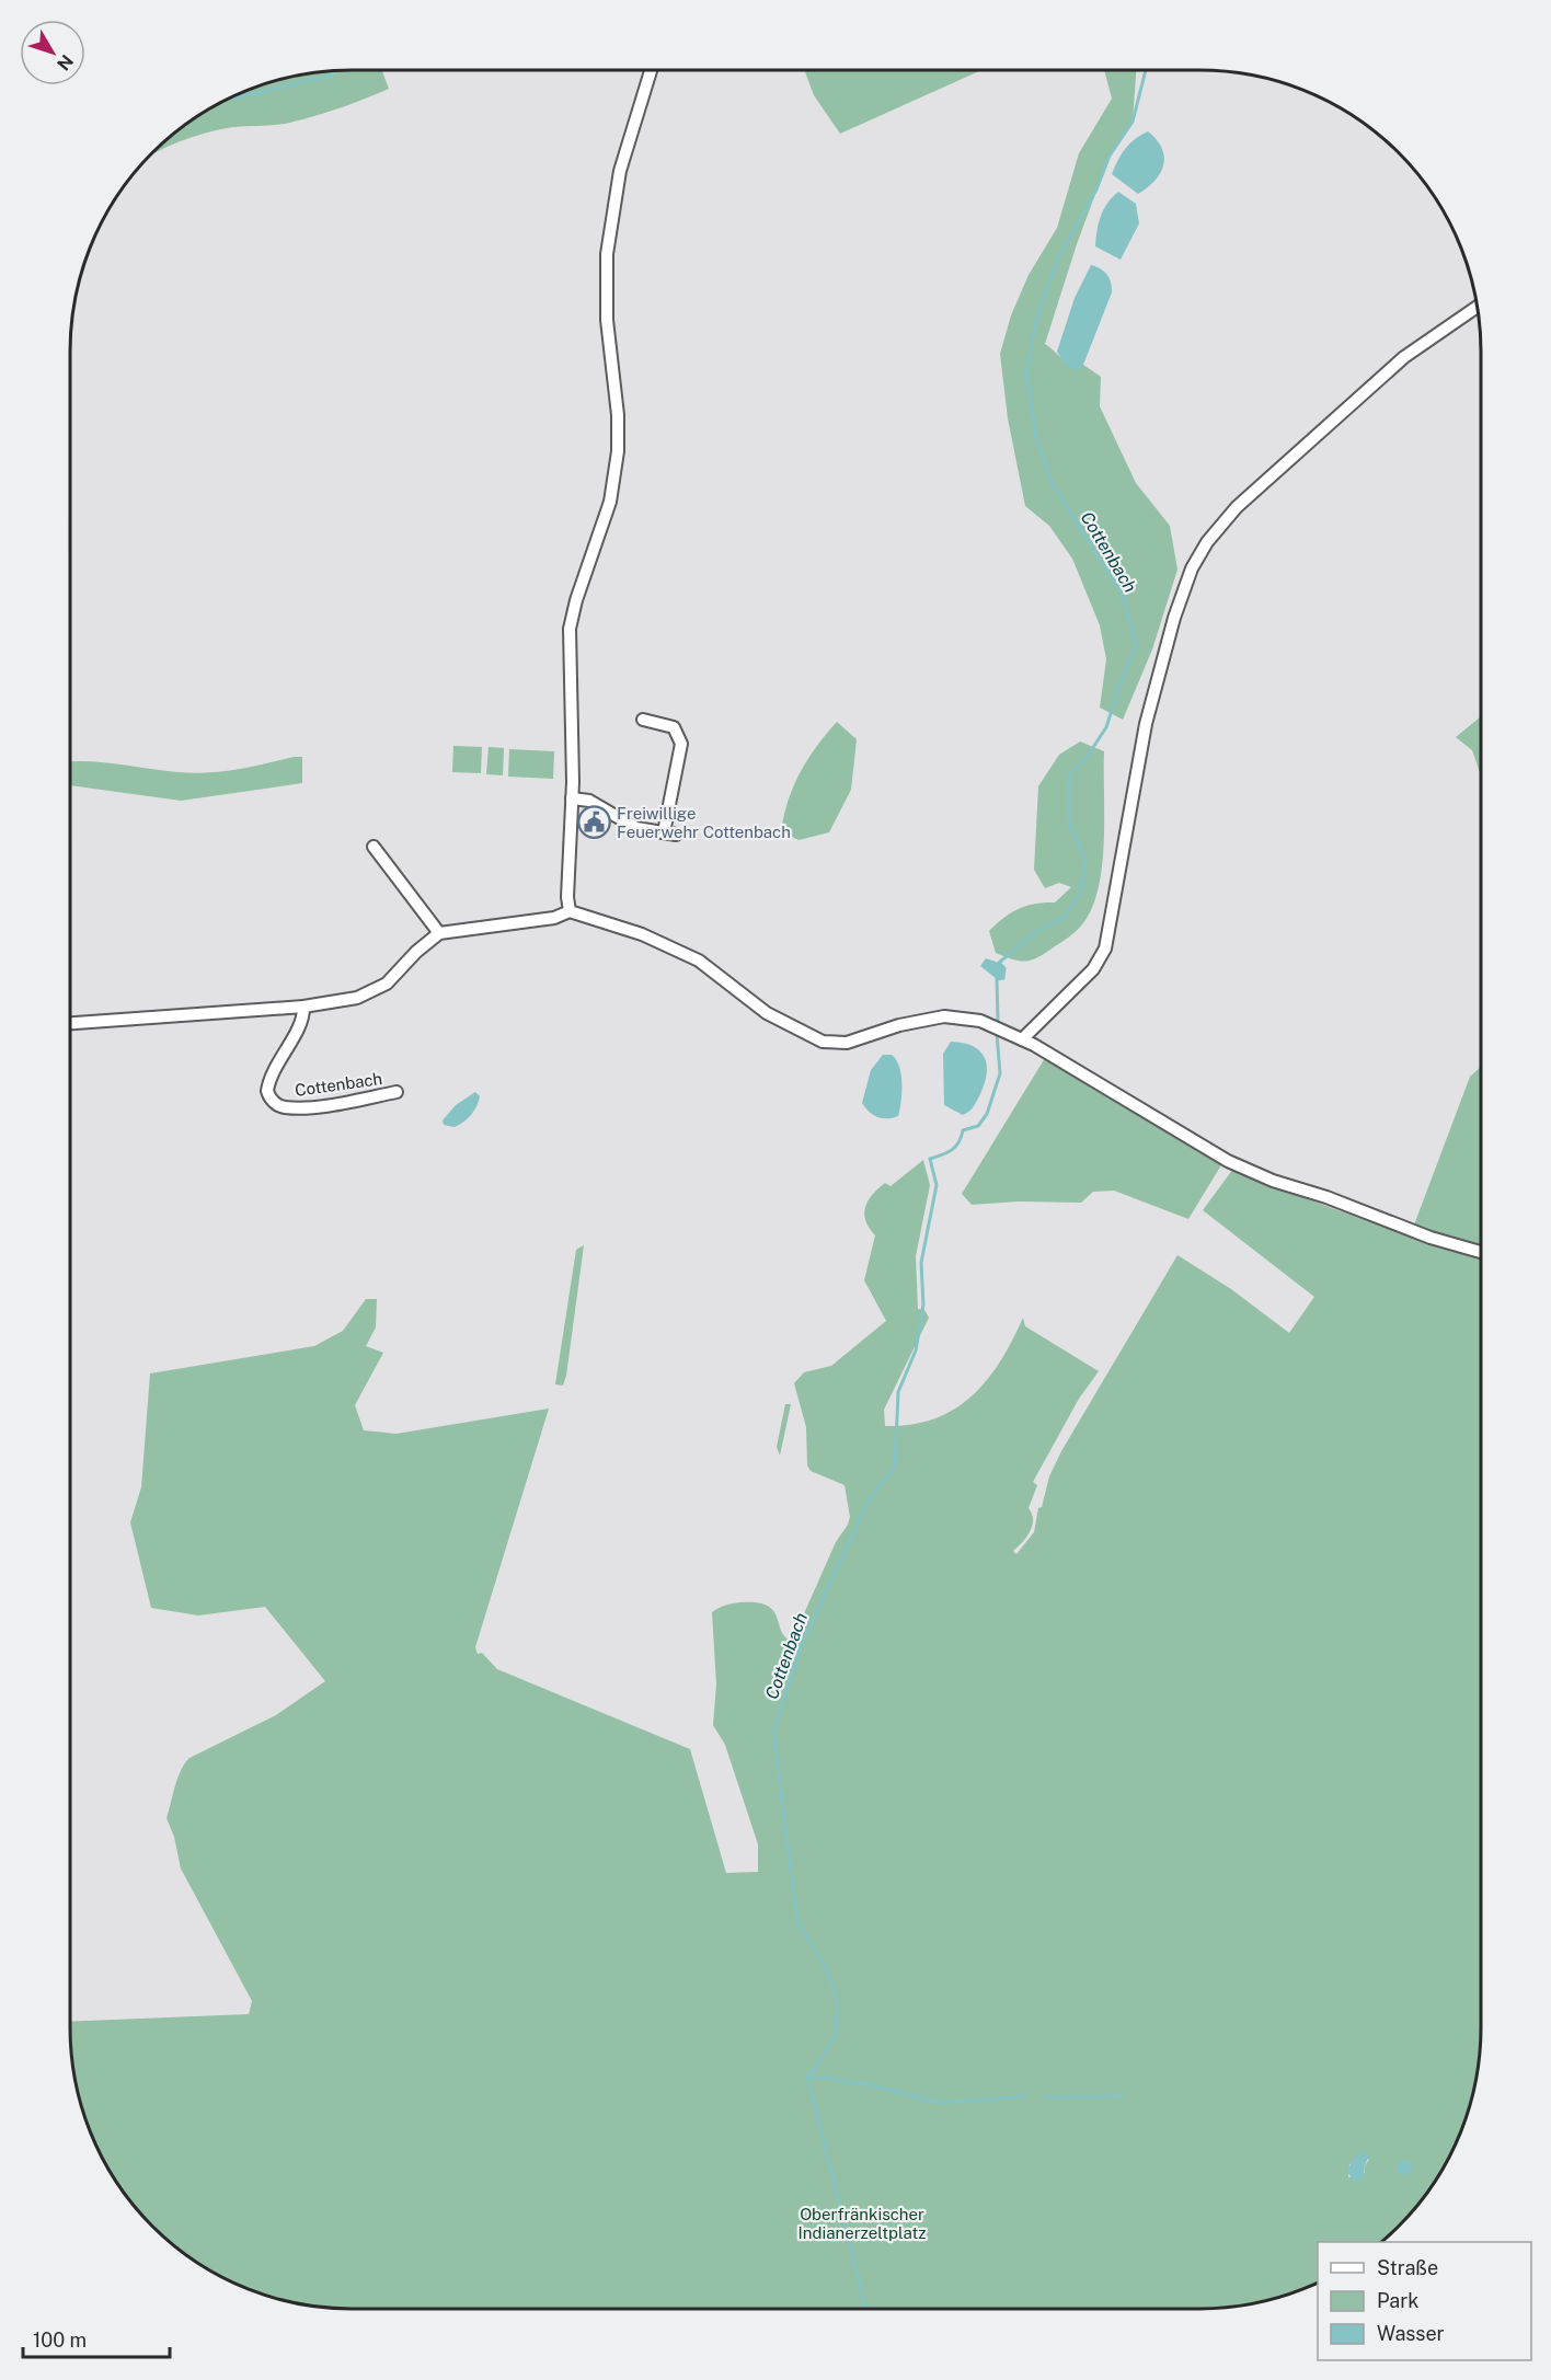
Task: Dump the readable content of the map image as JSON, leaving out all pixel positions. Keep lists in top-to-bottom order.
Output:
{
  "streets": {
    "street": ["Cottenbach"]
  },
  "water": ["Cottenbach"],
  "parks": ["Oberfränkischer Indianerzeltplatz"],
  "places": {
    "public building": ["Freiwillige Feuerwehr Cottenbach"]
  },
  "legend": ["Straße", "Park", "Wasser"],
  "scale_bar": "100 m",
  "north": "bottom right"
}
